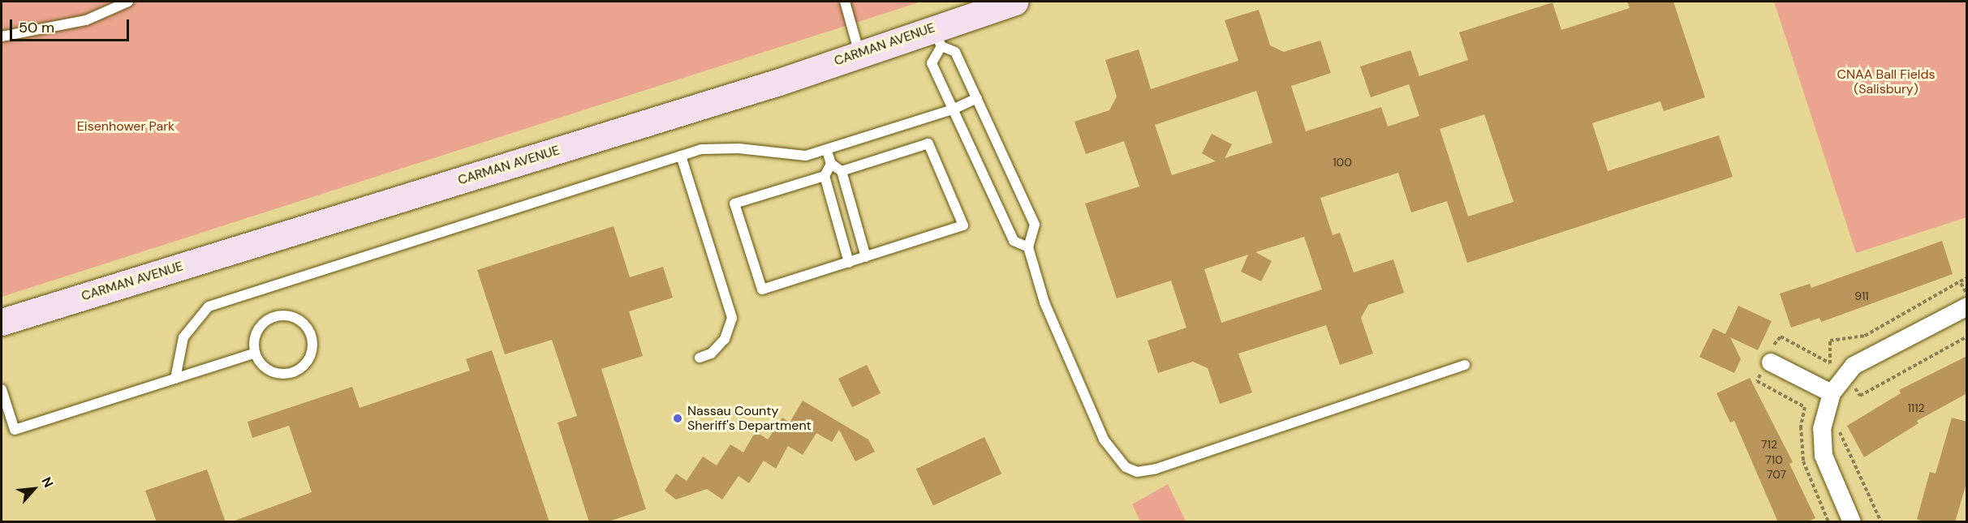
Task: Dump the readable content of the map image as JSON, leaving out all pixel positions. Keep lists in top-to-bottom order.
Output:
{
  "streets": {
    "main road": ["CARMAN AVENUE"]
  },
  "parks": ["CNAA Ball Fields (Salisbury)", "Eisenhower Park"],
  "places": ["Nassau County Sheriff's Department"],
  "house_numbers": [
    "100",
    "911",
    "1112",
    "712",
    "710",
    "707"
  ],
  "scale_bar": "50 m",
  "north": "top right"
}
